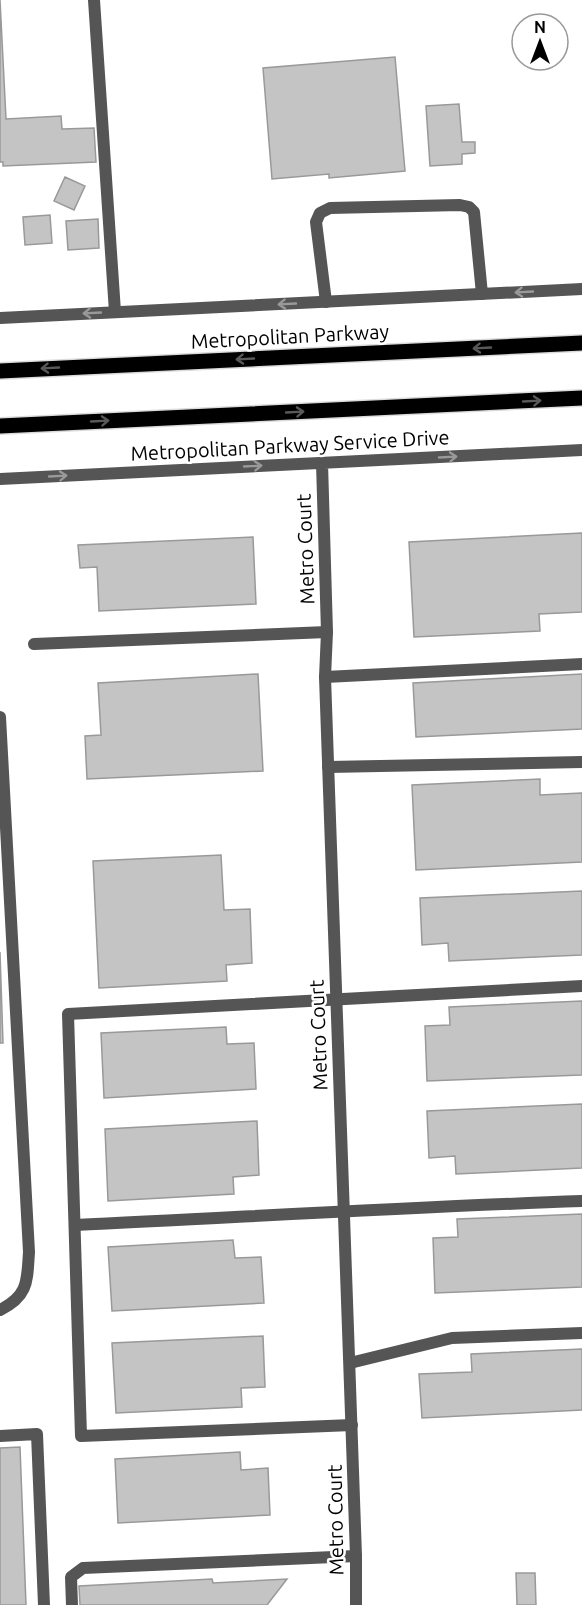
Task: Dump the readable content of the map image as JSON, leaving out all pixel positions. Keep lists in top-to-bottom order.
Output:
{
  "streets": {
    "main road": ["Metropolitan Parkway"],
    "street": ["Metropolitan Parkway Service Drive", "Metro Court"]
  },
  "crossings": [
    ["Metropolitan Parkway Service Drive", "Metro Court"]
  ],
  "one_way": ["Metropolitan Parkway Service Drive"],
  "north": "top"
}
